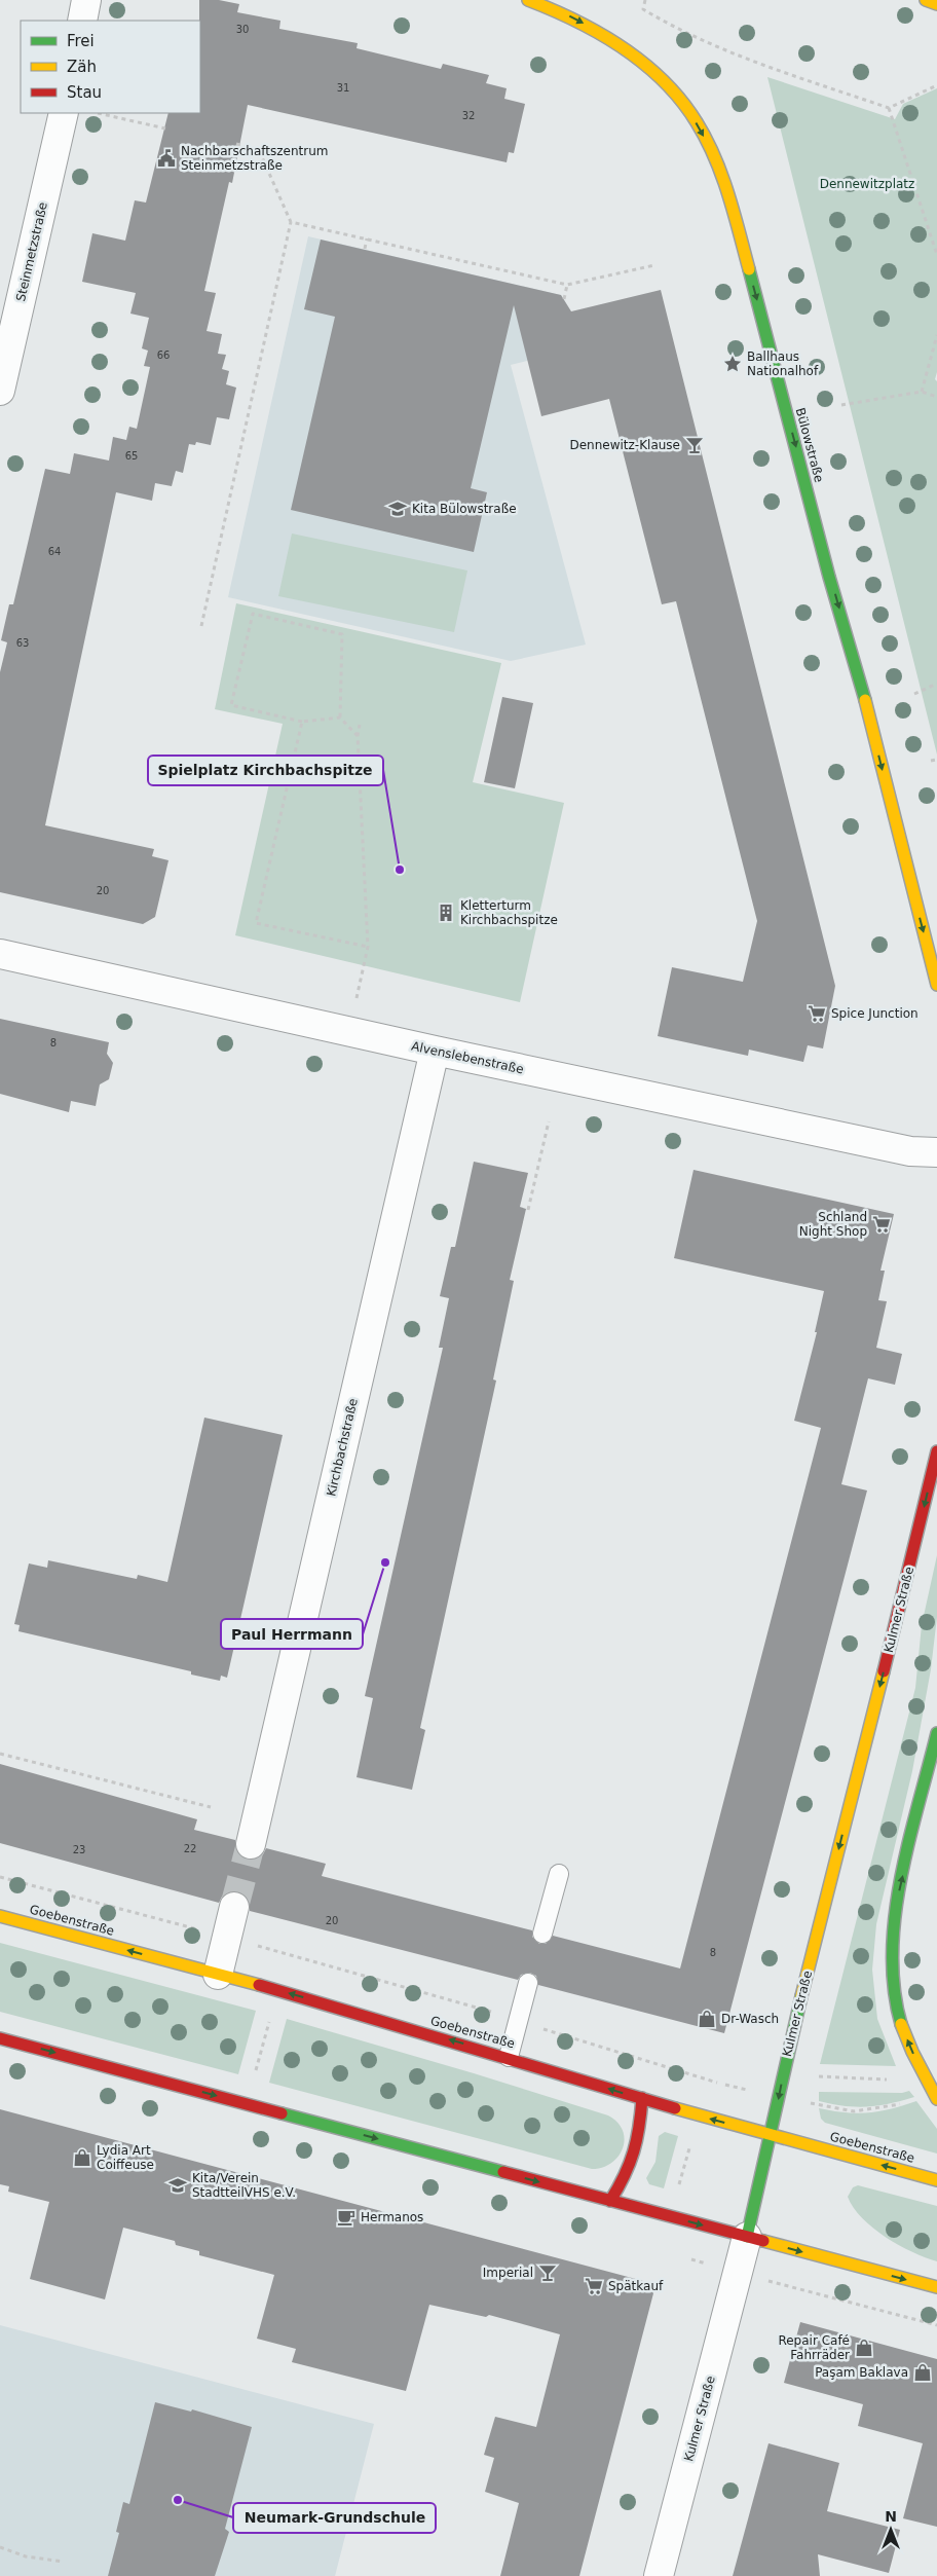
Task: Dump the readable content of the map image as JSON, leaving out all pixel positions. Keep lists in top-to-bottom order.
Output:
{
  "streets": {
    "main road": ["Bülowstraße", "Kulmer Straße", "Goebenstraße"],
    "street": ["Steinmetzstraße", "Alvenslebenstraße", "Kirchbachstraße"]
  },
  "crossings": [
    ["Alvenslebenstraße", "Kirchbachstraße"],
    ["Kulmer Straße", "Goebenstraße"]
  ],
  "one_way": ["Bülowstraße", "Goebenstraße"],
  "parks": ["Dennewitzplatz"],
  "places": {
    "public building": ["Nachbarschaftszentrum Steinmetzstraße"],
    "place": ["Ballhaus Nationalhof"],
    "bar": ["Dennewitz-Klause", "Imperial"],
    "school or university": ["Kita Bülowstraße", "Kita/Verein StadtteilVHS e.V."],
    "other": ["Spielplatz Kirchbachspitze", "Paul Herrmann", "Neumark-Grundschule"],
    "building": ["Kletterturm Kirchbachspitze"],
    "supermarket": ["Spice Junction", "Schland Night Shop", "Spätkauf"],
    "shop": [
      "Dr-Wasch",
      "Lydia Art Coiffeuse",
      "Repair Café Fahrräder",
      "Paşam Baklava"
    ],
    "cafe": ["Hermanos"]
  },
  "house_numbers": [
    "30",
    "31",
    "32",
    "66",
    "65",
    "64",
    "63",
    "20",
    "8",
    "22",
    "23",
    "20",
    "8"
  ],
  "legend": ["Frei", "Zäh", "Stau"],
  "north": "top"
}
